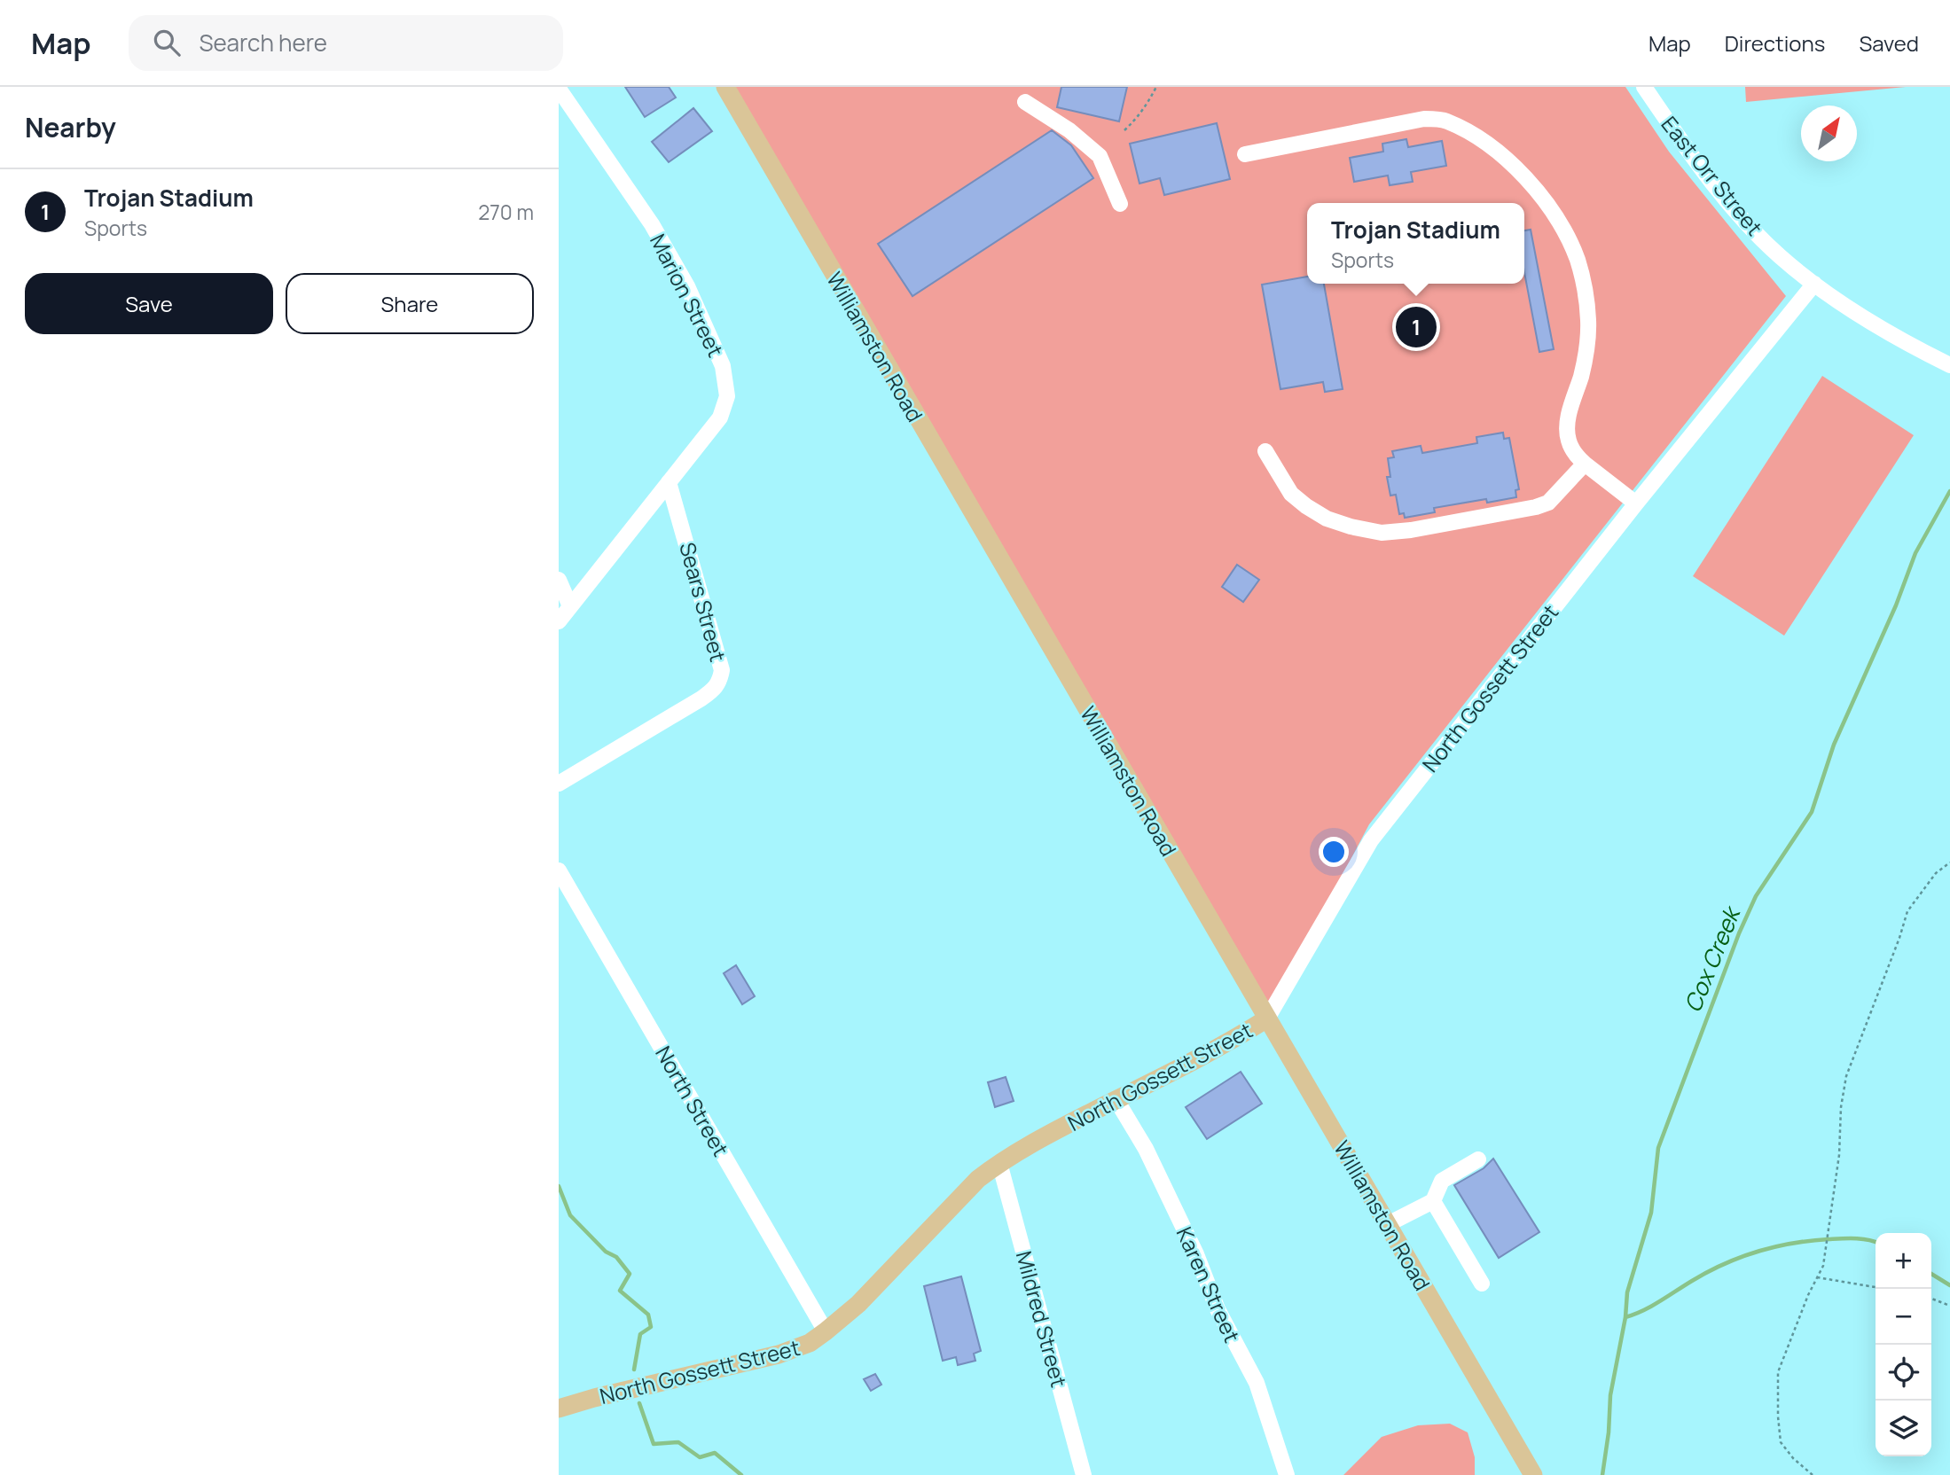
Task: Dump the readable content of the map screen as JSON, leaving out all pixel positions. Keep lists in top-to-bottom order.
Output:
{
  "streets": {
    "main road": ["Williamston Road", "North Gossett Street"],
    "street": [
      "East Orr Street",
      "Marion Street",
      "Sears Street",
      "North Street",
      "Karen Street",
      "Mildred Street"
    ]
  },
  "crossings": [
    ["East Orr Street", "North Gossett Street"],
    ["Marion Street", "Sears Street"],
    ["Williamston Road", "North Gossett Street"],
    ["North Gossett Street", "North Street"],
    ["North Gossett Street", "Karen Street"],
    ["North Gossett Street", "Mildred Street"]
  ],
  "water": ["Cox Creek"],
  "north": "top right",
  "page": {
    "header": "Map",
    "search": "Search here",
    "nav": ["Map", "Directions", "Saved"],
    "heading": "Nearby",
    "list": [
      {
        "mark": "1",
        "name": "Trojan Stadium",
        "note": "Sports",
        "value": "270 m"
      }
    ],
    "popup": ["Trojan Stadium", "Sports"],
    "buttons": ["Save", "Share"],
    "pins": "1",
    "map_buttons": ["+", "−"]
  }
}
